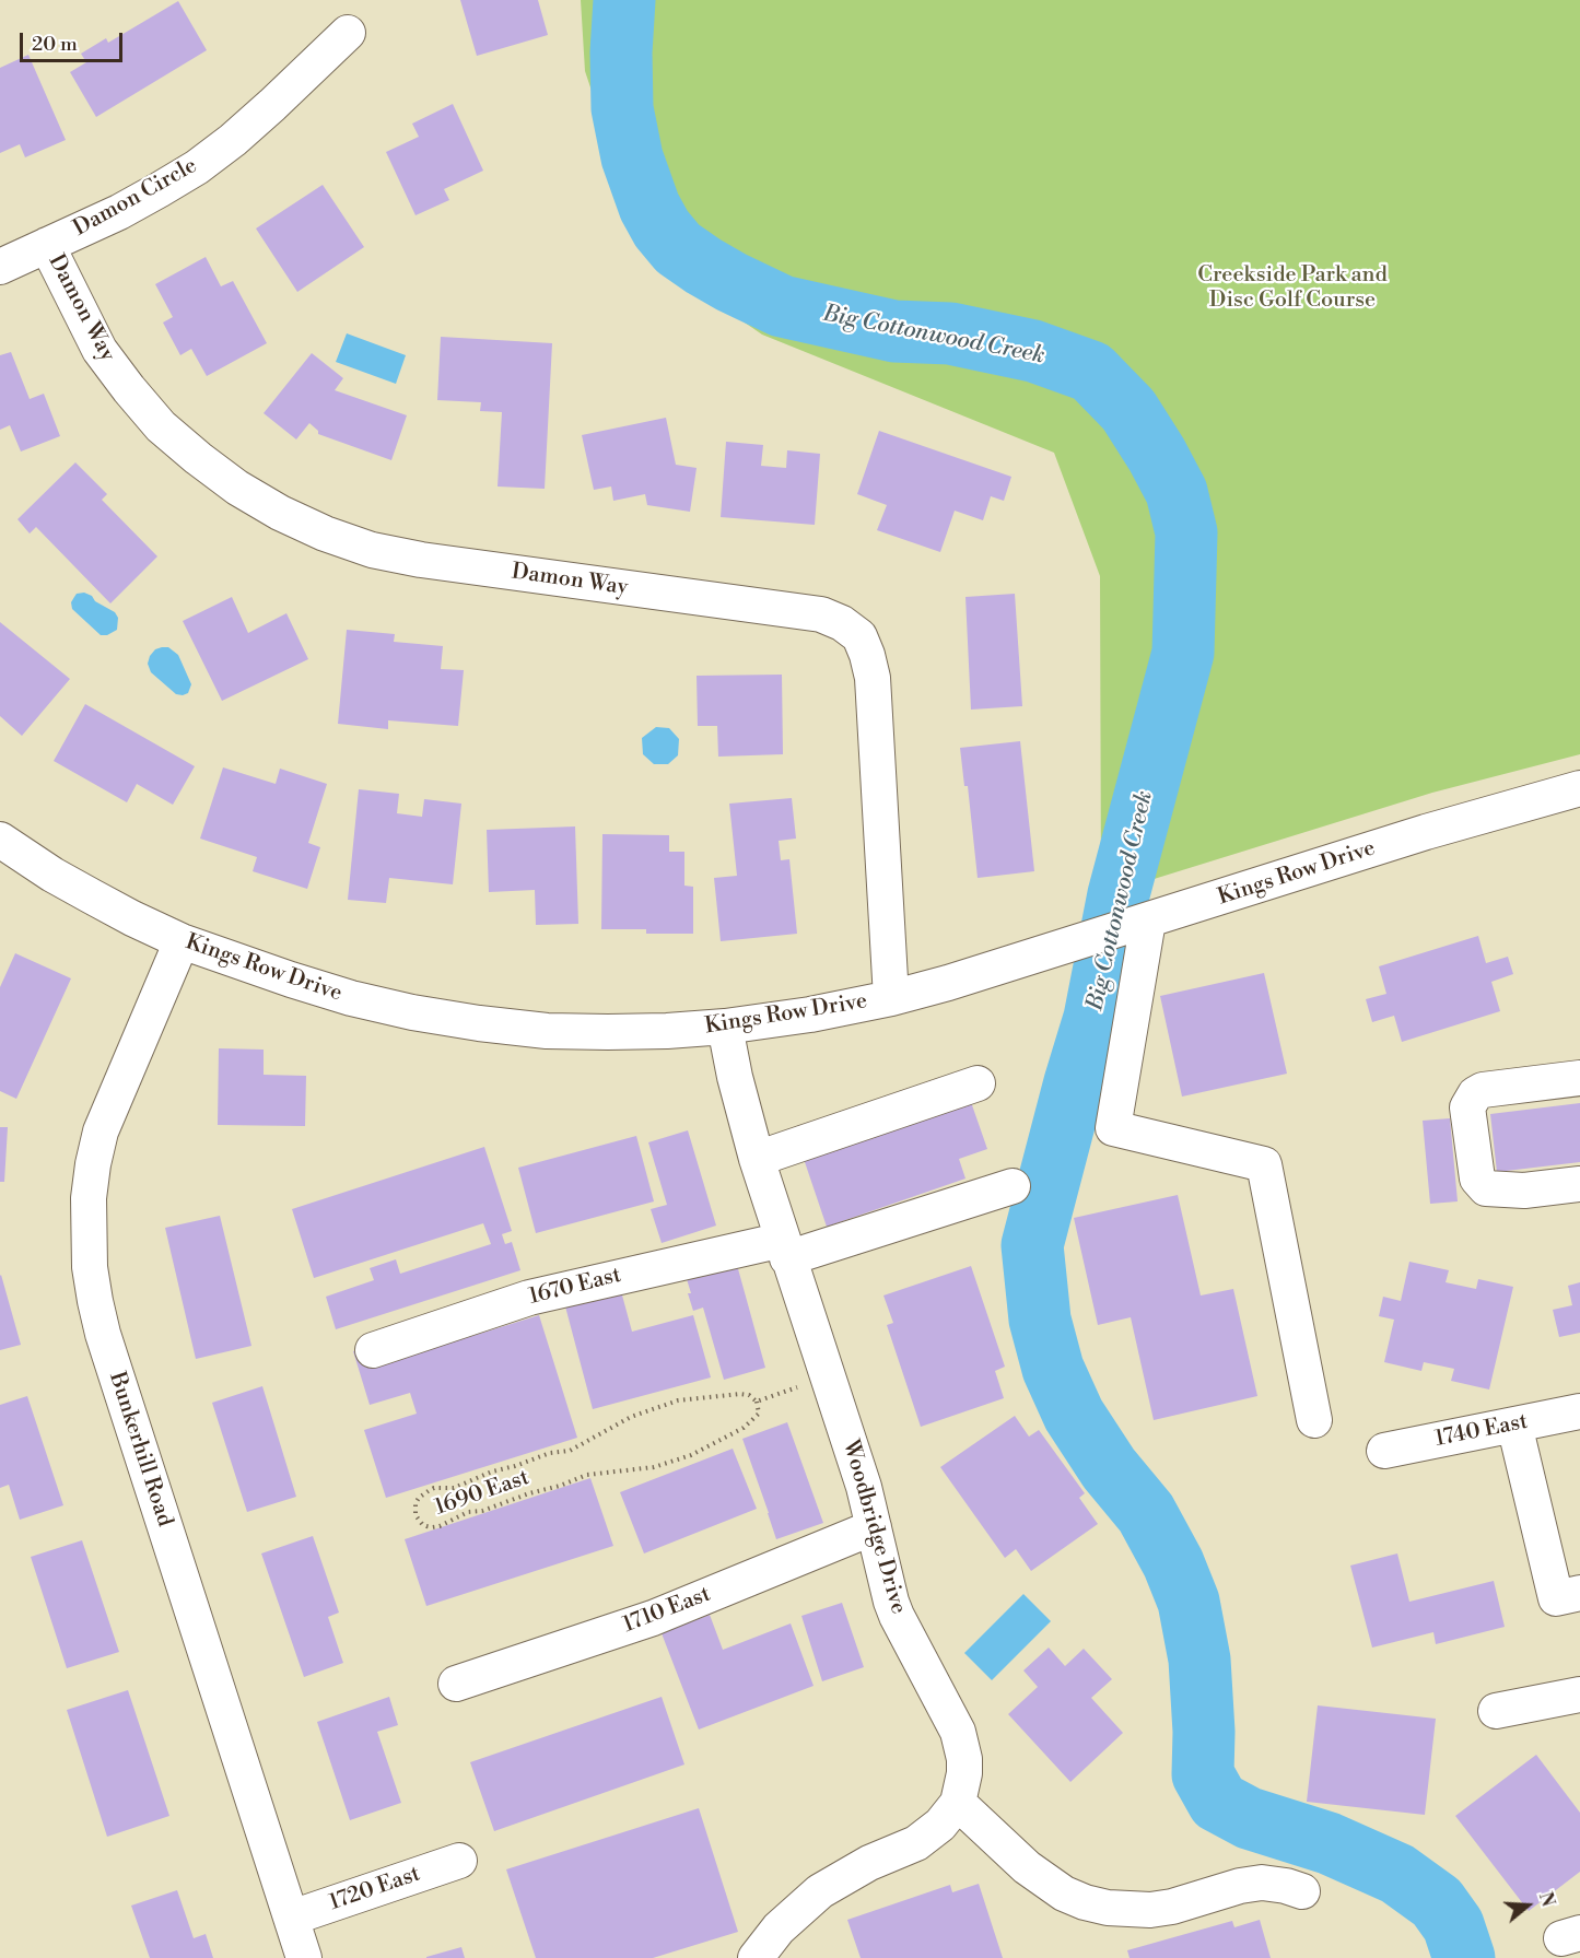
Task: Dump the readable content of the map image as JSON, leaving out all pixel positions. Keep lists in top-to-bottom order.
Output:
{
  "streets": {
    "street": [
      "Damon Circle",
      "Damon Way",
      "Kings Row Drive",
      "1670 East",
      "1740 East",
      "Bunkerhill Road",
      "Woodbridge Drive",
      "1710 East",
      "1720 East"
    ],
    "path": ["1690 East"]
  },
  "crossings": [
    ["Damon Circle", "Damon Way"],
    ["Damon Way", "Kings Row Drive"],
    ["Kings Row Drive", "Bunkerhill Road"],
    ["Kings Row Drive", "Woodbridge Drive"],
    ["1670 East", "Woodbridge Drive"],
    ["Bunkerhill Road", "1720 East"],
    ["Woodbridge Drive", "1710 East"]
  ],
  "water": ["Big Cottonwood Creek"],
  "parks": ["Creekside Park and Disc Golf Course"],
  "scale_bar": "20 m",
  "north": "right"
}
